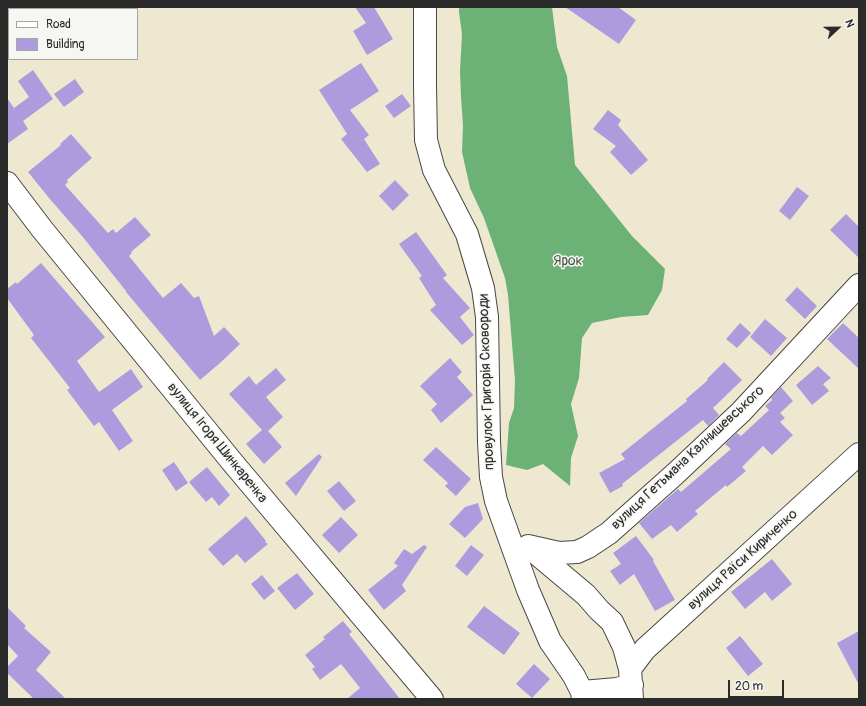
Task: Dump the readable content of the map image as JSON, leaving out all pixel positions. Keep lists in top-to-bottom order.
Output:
{
  "streets": {
    "street": [
      "провулок Григорія Сковороди",
      "вулиця Ігоря Шинкаренка",
      "вулиця Гетьмана Калнишевського",
      "вулиця Раїси Кириченко"
    ]
  },
  "parks": ["Ярок"],
  "legend": ["Road", "Building"],
  "scale_bar": "20 m",
  "north": "right"
}
